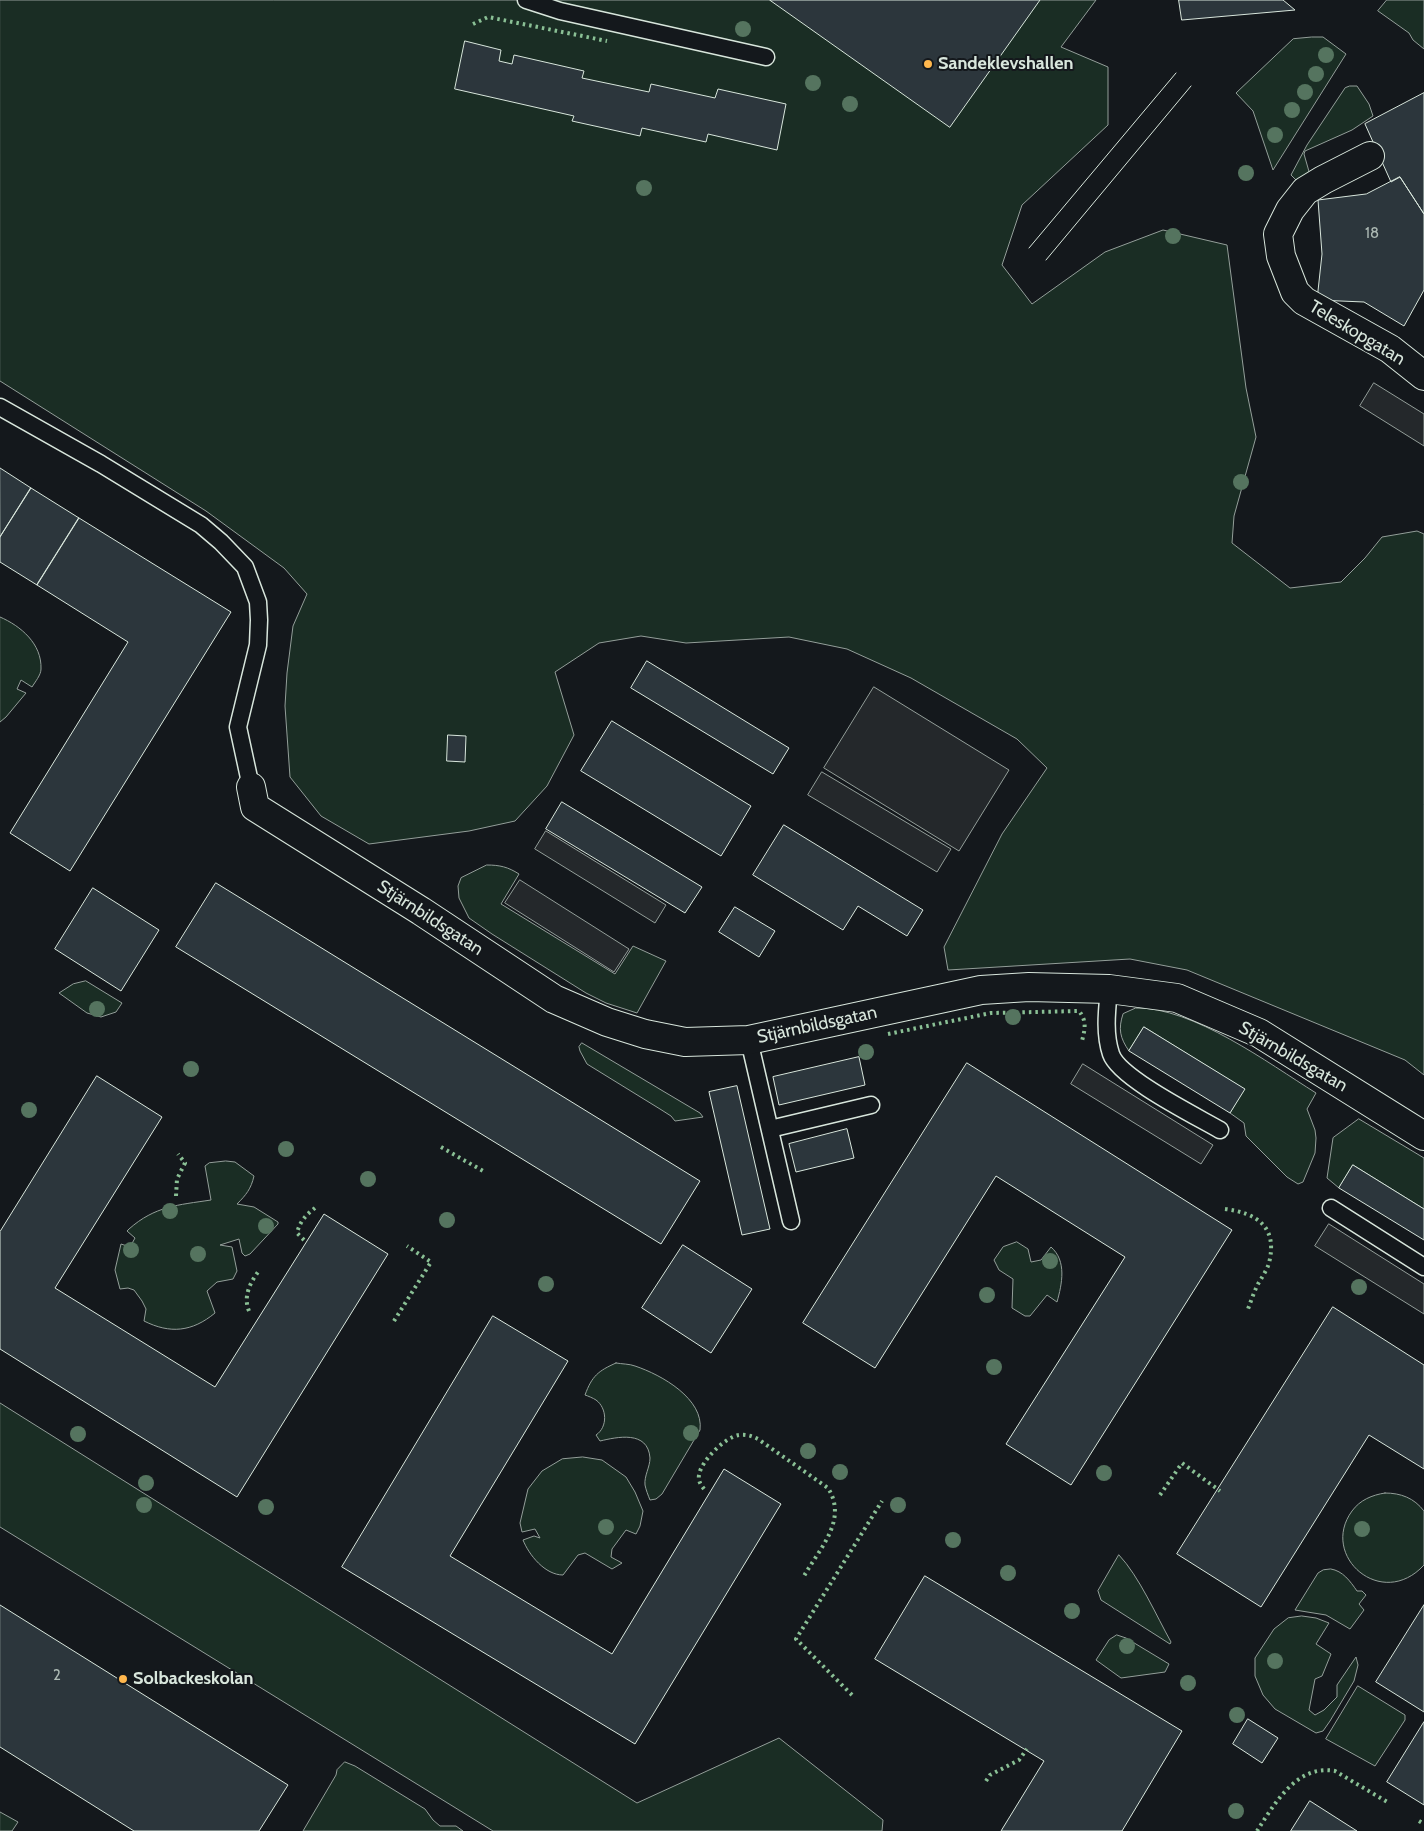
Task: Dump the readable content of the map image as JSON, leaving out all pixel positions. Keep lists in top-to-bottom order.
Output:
{
  "streets": {
    "street": ["Teleskopgatan", "Stjärnbildsgatan"]
  },
  "places": ["Sandeklevshallen", "Solbackeskolan"],
  "house_numbers": ["18", "2"]
}
